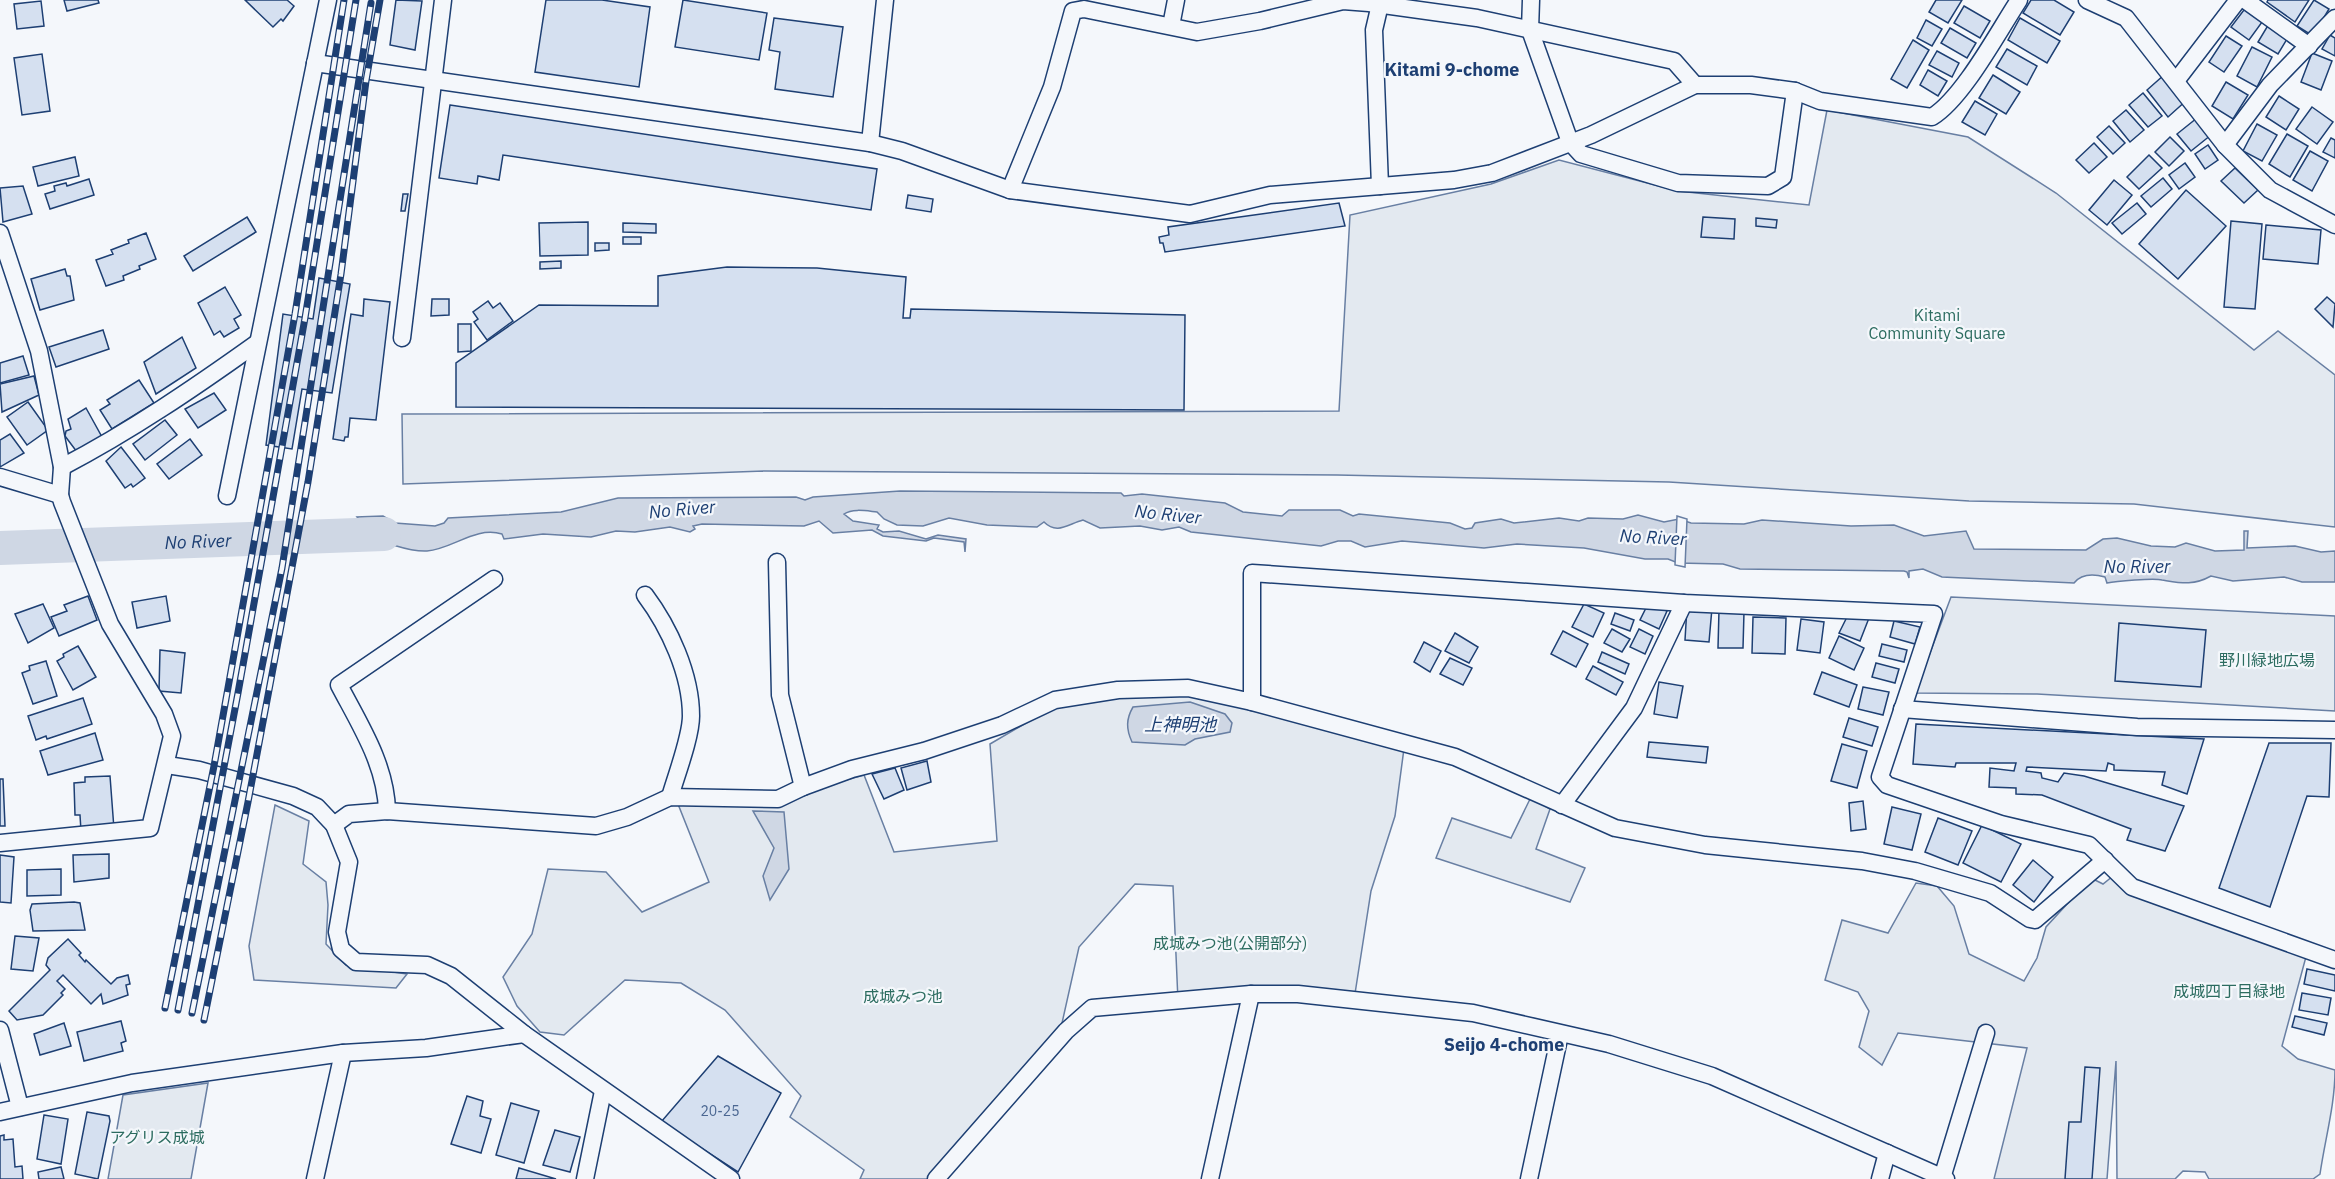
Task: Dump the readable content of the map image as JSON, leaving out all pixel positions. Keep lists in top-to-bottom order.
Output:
{
  "districts": ["Kitami 9-chome", "Seijo 4-chome"],
  "water": ["No River", "上神明池"],
  "parks": [
    "Kitami Community Square",
    "野川緑地広場",
    "成城みつ池(公開部分)",
    "成城四丁目緑地",
    "成城みつ池",
    "アグリス成城"
  ],
  "house_numbers": ["20-25"]
}
